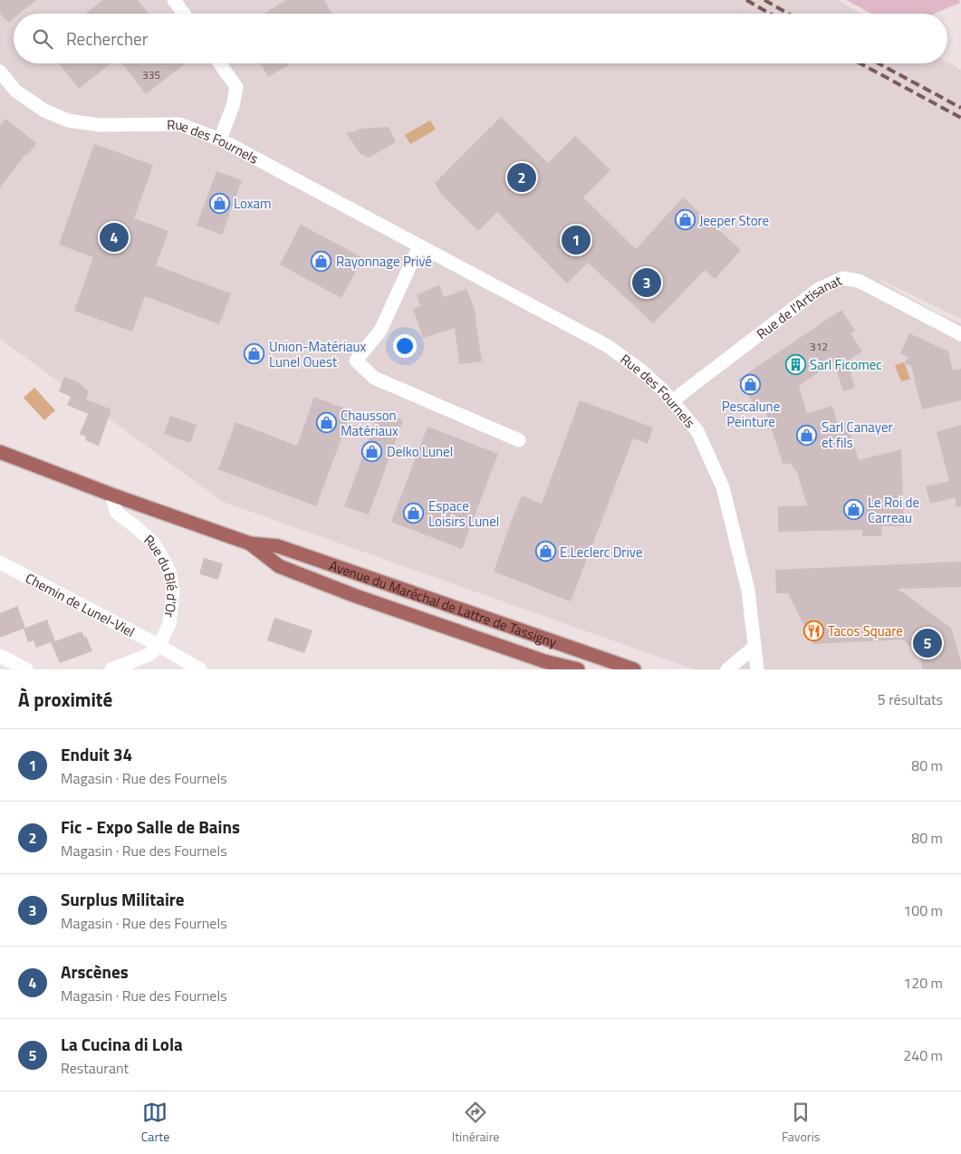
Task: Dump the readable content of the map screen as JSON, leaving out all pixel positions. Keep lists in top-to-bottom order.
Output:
{
  "streets": {
    "main road": ["Avenue du Maréchal de Lattre de Tassigny"],
    "street": [
      "Rue des Fournels",
      "Rue de l'Artisanat",
      "Rue du Blé d'Or",
      "Chemin de Lunel-Viel"
    ]
  },
  "crossings": [
    ["Rue des Fournels", "Rue de l'Artisanat"],
    ["Rue du Blé d'Or", "Avenue du Maréchal de Lattre de Tassigny"],
    ["Rue du Blé d'Or", "Chemin de Lunel-Viel"]
  ],
  "places": {
    "shop": [
      "Loxam",
      "Jeeper Store",
      "Rayonnage Privé",
      "Union-Matériaux Lunel Ouest",
      "Pescalune Peinture",
      "Chausson Matériaux",
      "Sarl Canayer et fils",
      "Delko Lunel",
      "Le Roi de Carreau",
      "Espace Loisirs Lunel",
      "E.Leclerc Drive"
    ],
    "building": ["Sarl Ficomec"],
    "restaurant": ["Tacos Square"]
  },
  "house_numbers": ["335", "312"],
  "page": {
    "search": "Rechercher",
    "pins": [
      "2",
      "4",
      "1",
      "3",
      "5"
    ],
    "heading": ["À proximité", "5 résultats"],
    "list": [
      {
        "mark": "1",
        "name": "Enduit 34",
        "note": "Magasin · Rue des Fournels",
        "value": "80 m"
      },
      {
        "mark": "2",
        "name": "Fic - Expo Salle de Bains",
        "note": "Magasin · Rue des Fournels",
        "value": "80 m"
      },
      {
        "mark": "3",
        "name": "Surplus Militaire",
        "note": "Magasin · Rue des Fournels",
        "value": "100 m"
      },
      {
        "mark": "4",
        "name": "Arscènes",
        "note": "Magasin · Rue des Fournels",
        "value": "120 m"
      },
      {
        "mark": "5",
        "name": "La Cucina di Lola",
        "note": "Restaurant",
        "value": "240 m"
      }
    ],
    "nav": ["Carte", "Itinéraire", "Favoris"]
  }
}
